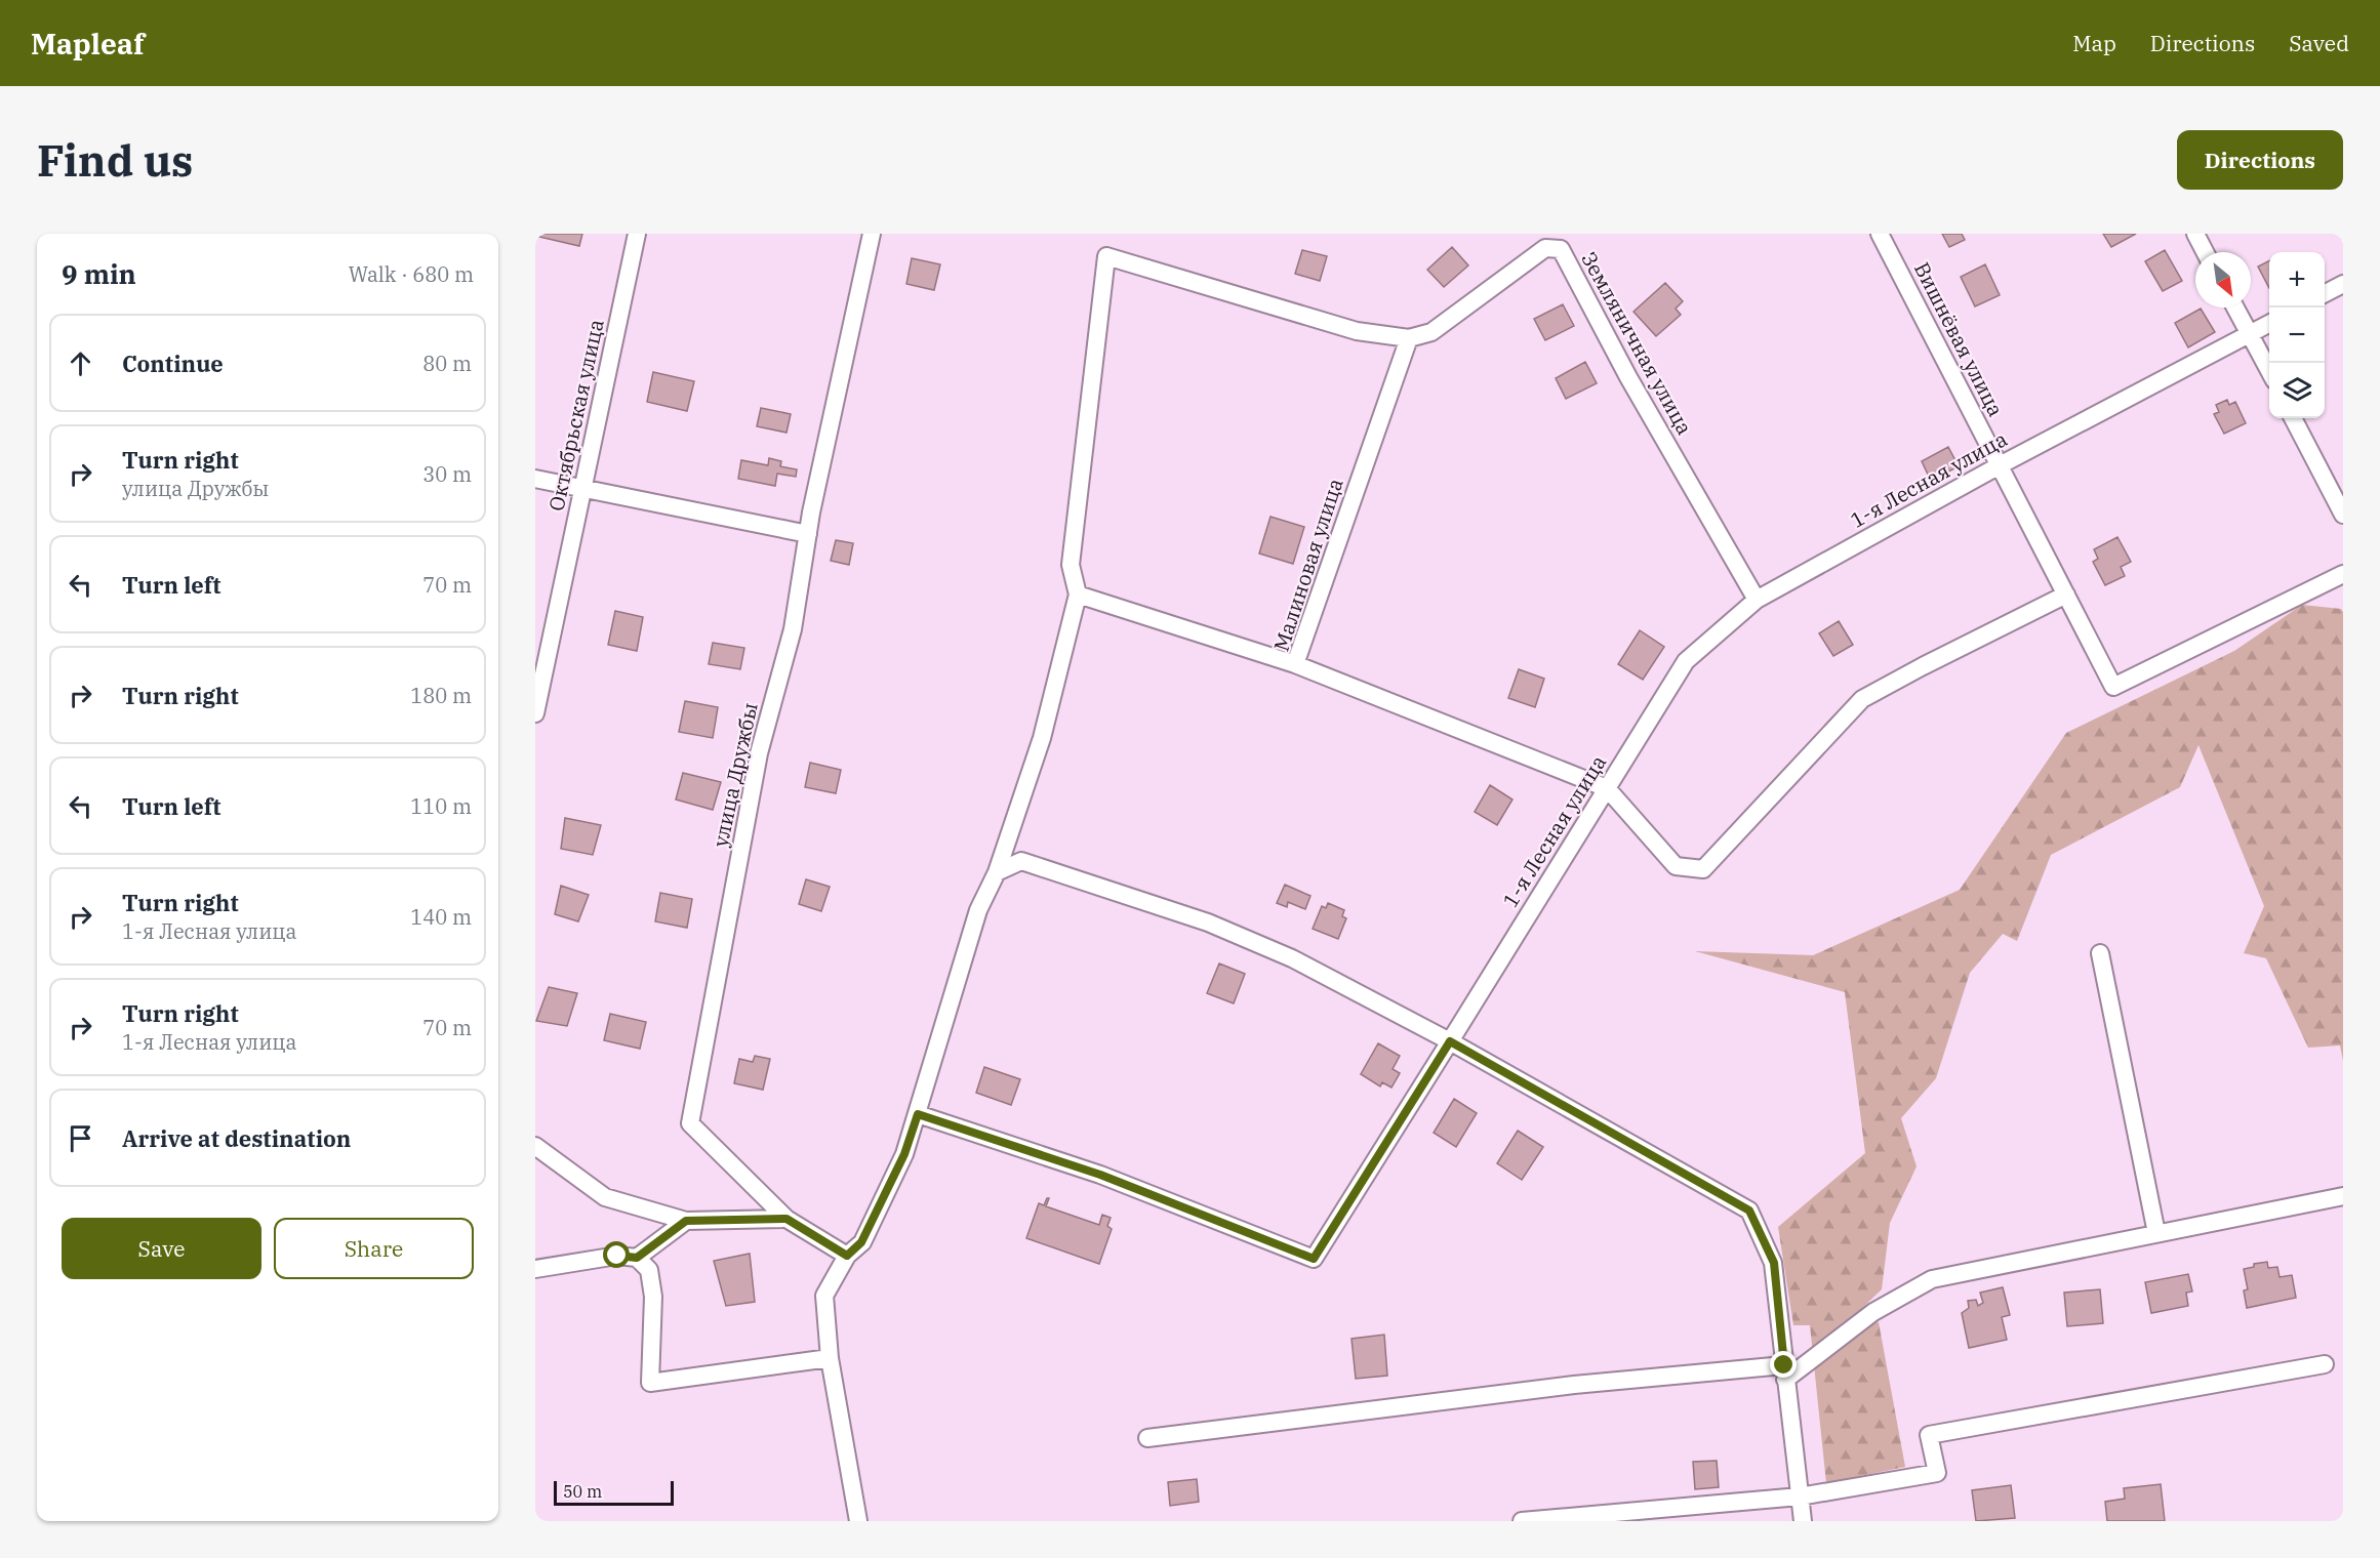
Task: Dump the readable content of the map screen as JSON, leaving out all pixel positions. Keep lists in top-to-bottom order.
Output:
{
  "streets": {
    "street": [
      "Вишнёвая улица",
      "Земляничная улица",
      "Октябрьская улица",
      "1-я Лесная улица",
      "Малиновая улица",
      "улица Дружбы"
    ]
  },
  "crossings": [
    ["Вишнёвая улица", "1-я Лесная улица"],
    ["Земляничная улица", "1-я Лесная улица"],
    ["Земляничная улица", "Малиновая улица"],
    ["1-я Лесная улица", "Малиновая улица"]
  ],
  "scale_bar": "50 m",
  "north": "bottom right",
  "page": {
    "header": "Mapleaf",
    "nav": ["Map", "Directions", "Saved"],
    "buttons": [
      "Directions",
      ["Save", "Share"]
    ],
    "title": "Find us",
    "heading": ["9 min", "Walk · 680 m"],
    "map_buttons": ["+", "−"],
    "list": [
      ["Continue", "80 m"],
      ["Turn right", "улица Дружбы", "30 m"],
      ["Turn left", "70 m"],
      ["Turn right", "180 m"],
      ["Turn left", "110 m"],
      ["Turn right", "1-я Лесная улица", "140 m"],
      ["Turn right", "1-я Лесная улица", "70 m"],
      "Arrive at destination"
    ],
    "scale": "50 m"
  }
}
